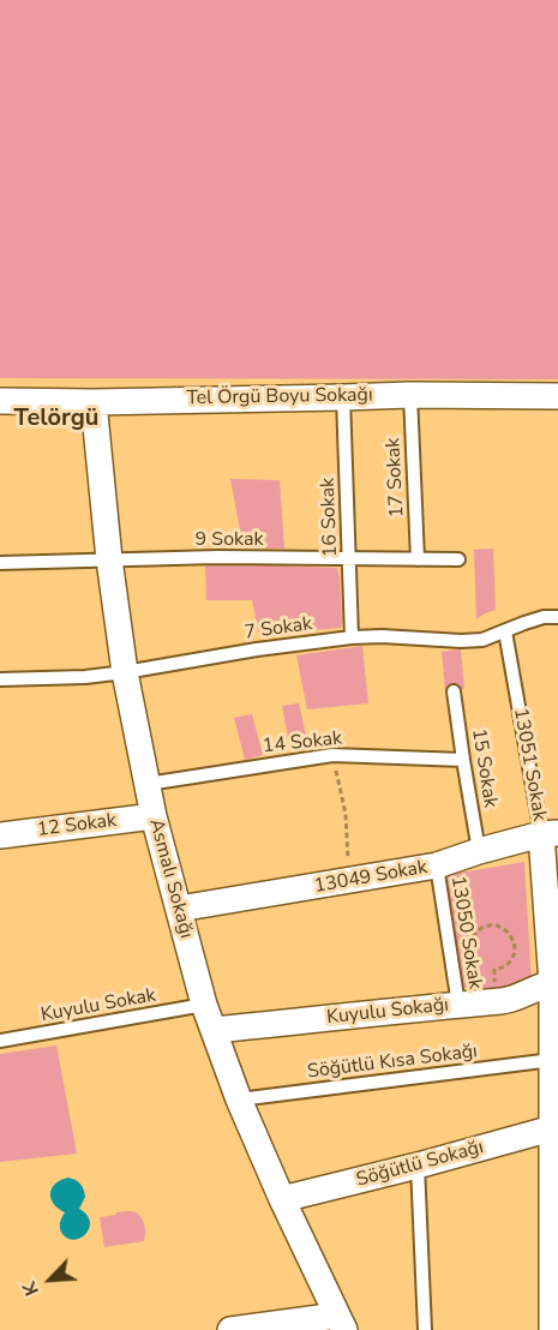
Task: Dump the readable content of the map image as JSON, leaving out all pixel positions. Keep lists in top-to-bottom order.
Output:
{
  "streets": {
    "street": [
      "Tel Örgü Boyu Sokağı",
      "13051 Sokak",
      "12 Sokak",
      "13049 Sokak",
      "Asmalı Sokağı",
      "Kuyulu Sokağı",
      "Söğütlü Sokağı"
    ],
    "lane": [
      "17 Sokak",
      "16 Sokak",
      "9 Sokak",
      "7 Sokak",
      "14 Sokak",
      "15 Sokak",
      "13050 Sokak",
      "Kuyulu Sokak",
      "Söğütlü Kısa Sokağı"
    ]
  },
  "crossings": [
    ["Tel Örgü Boyu Sokağı", "17 Sokak"],
    ["Tel Örgü Boyu Sokağı", "16 Sokak"],
    ["Tel Örgü Boyu Sokağı", "Asmalı Sokağı"],
    ["17 Sokak", "9 Sokak"],
    ["16 Sokak", "9 Sokak"],
    ["16 Sokak", "7 Sokak"],
    ["9 Sokak", "Asmalı Sokağı"],
    ["7 Sokak", "13051 Sokak"],
    ["7 Sokak", "Asmalı Sokağı"],
    ["14 Sokak", "15 Sokak"],
    ["14 Sokak", "Asmalı Sokağı"],
    ["13051 Sokak", "13049 Sokak"],
    ["13051 Sokak", "Kuyulu Sokağı"],
    ["13051 Sokak", "Söğütlü Kısa Sokağı"],
    ["13051 Sokak", "Söğütlü Sokağı"],
    ["15 Sokak", "13049 Sokak"],
    ["12 Sokak", "Asmalı Sokağı"],
    ["13049 Sokak", "Asmalı Sokağı"],
    ["13049 Sokak", "13050 Sokak"],
    ["Asmalı Sokağı", "Kuyulu Sokak"],
    ["Asmalı Sokağı", "Kuyulu Sokağı"],
    ["Asmalı Sokağı", "Söğütlü Kısa Sokağı"],
    ["Asmalı Sokağı", "Söğütlü Sokağı"],
    ["13050 Sokak", "Kuyulu Sokağı"]
  ],
  "districts": ["Telörgü"],
  "north": "bottom left"
}
